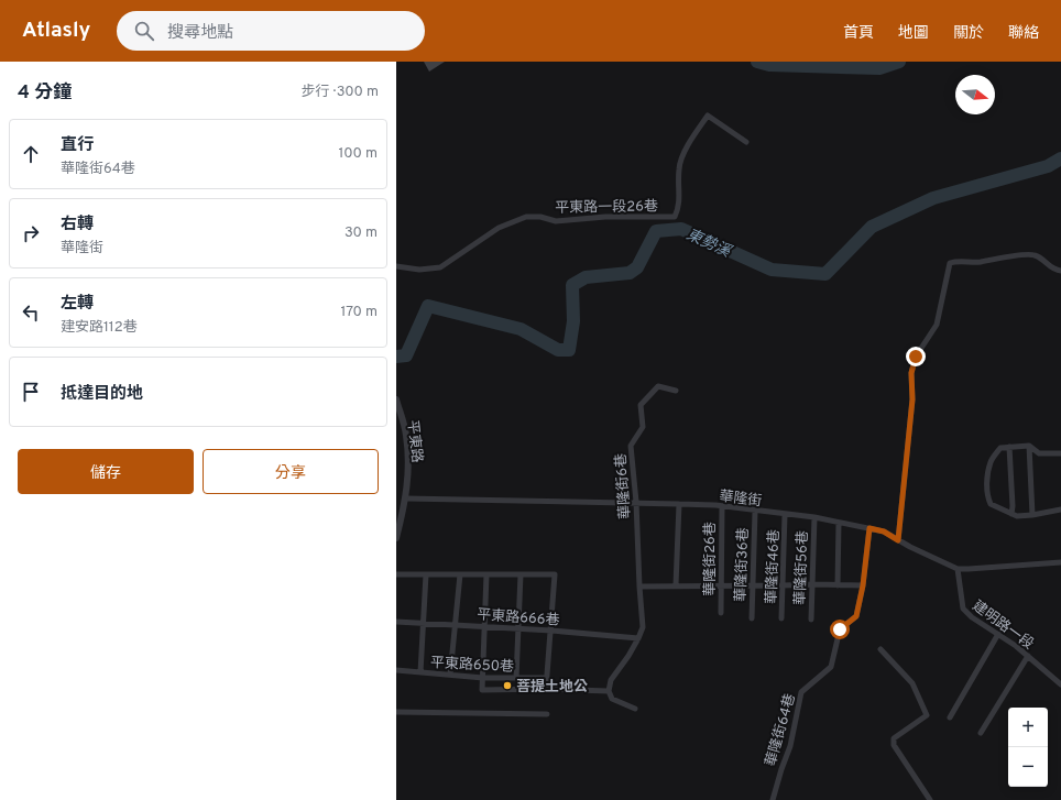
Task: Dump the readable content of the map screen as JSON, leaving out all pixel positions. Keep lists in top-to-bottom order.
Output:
{
  "streets": {
    "street": [
      "平東路一段26巷",
      "平東路",
      "華隆街6巷",
      "華隆街",
      "華隆街26巷",
      "華隆街36巷",
      "華隆街46巷",
      "華隆街56巷",
      "平東路666巷",
      "建明路一段",
      "平東路650巷",
      "華隆街64巷"
    ]
  },
  "crossings": [
    ["平東路", "華隆街"],
    ["華隆街6巷", "華隆街"],
    ["華隆街6巷", "平東路666巷"],
    ["華隆街", "華隆街26巷"],
    ["華隆街", "華隆街36巷"],
    ["華隆街", "華隆街46巷"],
    ["華隆街", "華隆街56巷"],
    ["華隆街", "建明路一段"],
    ["華隆街", "華隆街64巷"]
  ],
  "water": ["東勢溪"],
  "places": ["菩提土地公"],
  "north": "right",
  "page": {
    "header": "Atlasly",
    "search": "搜尋地點",
    "nav": [
      "首頁",
      "地圖",
      "關於",
      "聯絡"
    ],
    "heading": ["4 分鐘", "步行 · 300 m"],
    "list": [
      ["直行", "華隆街64巷", "100 m"],
      ["右轉", "華隆街", "30 m"],
      ["左轉", "建安路112巷", "170 m"],
      "抵達目的地"
    ],
    "buttons": ["儲存", "分享"],
    "map_buttons": ["+", "−"]
  }
}
